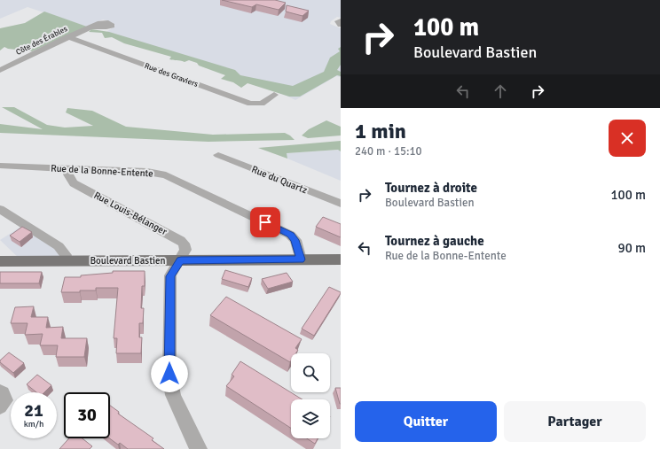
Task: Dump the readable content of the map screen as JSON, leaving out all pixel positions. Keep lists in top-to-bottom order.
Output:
{
  "streets": {
    "main road": ["Boulevard Bastien"],
    "street": [
      "Côte des Érables",
      "Rue des Graviers",
      "Rue de la Bonne-Entente",
      "Rue du Quartz",
      "Rue Louis-Bélanger"
    ]
  },
  "crossings": [
    ["Côte des Érables", "Rue des Graviers"],
    ["Rue de la Bonne-Entente", "Rue Louis-Bélanger"],
    ["Rue de la Bonne-Entente", "Boulevard Bastien"],
    ["Rue Louis-Bélanger", "Boulevard Bastien"]
  ],
  "page": {
    "turn": ["100 m", "Boulevard Bastien"],
    "heading": ["1 min", "240 m · 15:10"],
    "list": [
      {
        "name": "Tournez à droite",
        "note": "Boulevard Bastien",
        "value": "100 m"
      },
      {
        "name": "Tournez à gauche",
        "note": "Rue de la Bonne-Entente",
        "value": "90 m"
      }
    ],
    "speed": "21 km/h",
    "limit": "30",
    "buttons": ["Quitter", "Partager"]
  }
}
